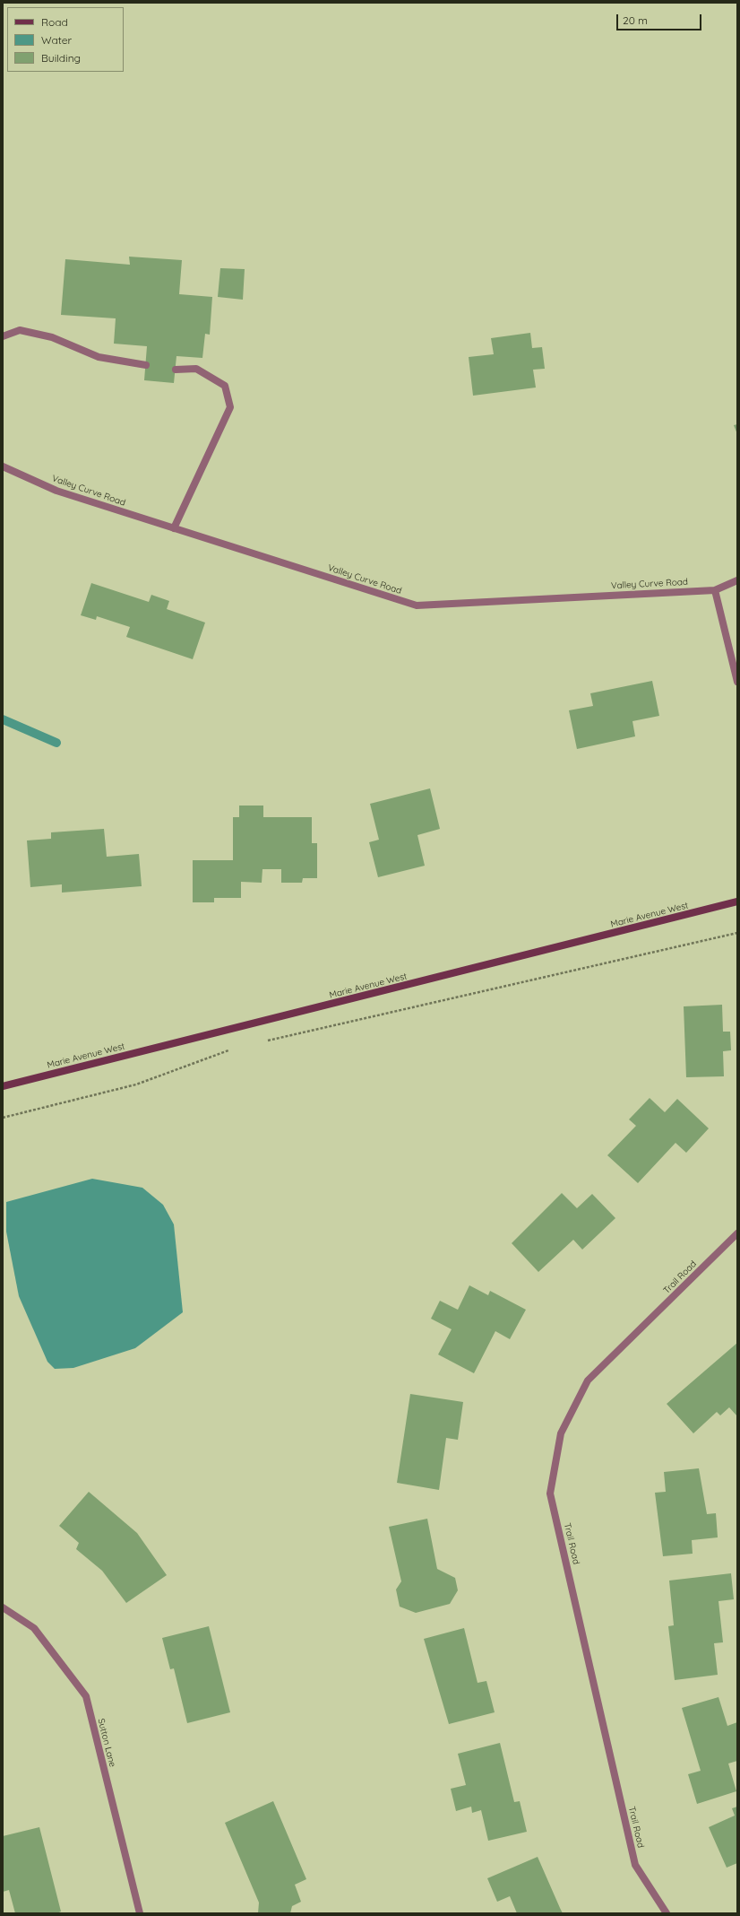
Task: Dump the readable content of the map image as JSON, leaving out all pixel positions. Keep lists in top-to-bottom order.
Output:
{
  "streets": {
    "street": [
      "Valley Curve Road",
      "Marie Avenue West",
      "Trail Road",
      "Sutton Lane"
    ]
  },
  "legend": ["Road", "Water", "Building"],
  "scale_bar": "20 m"
}
